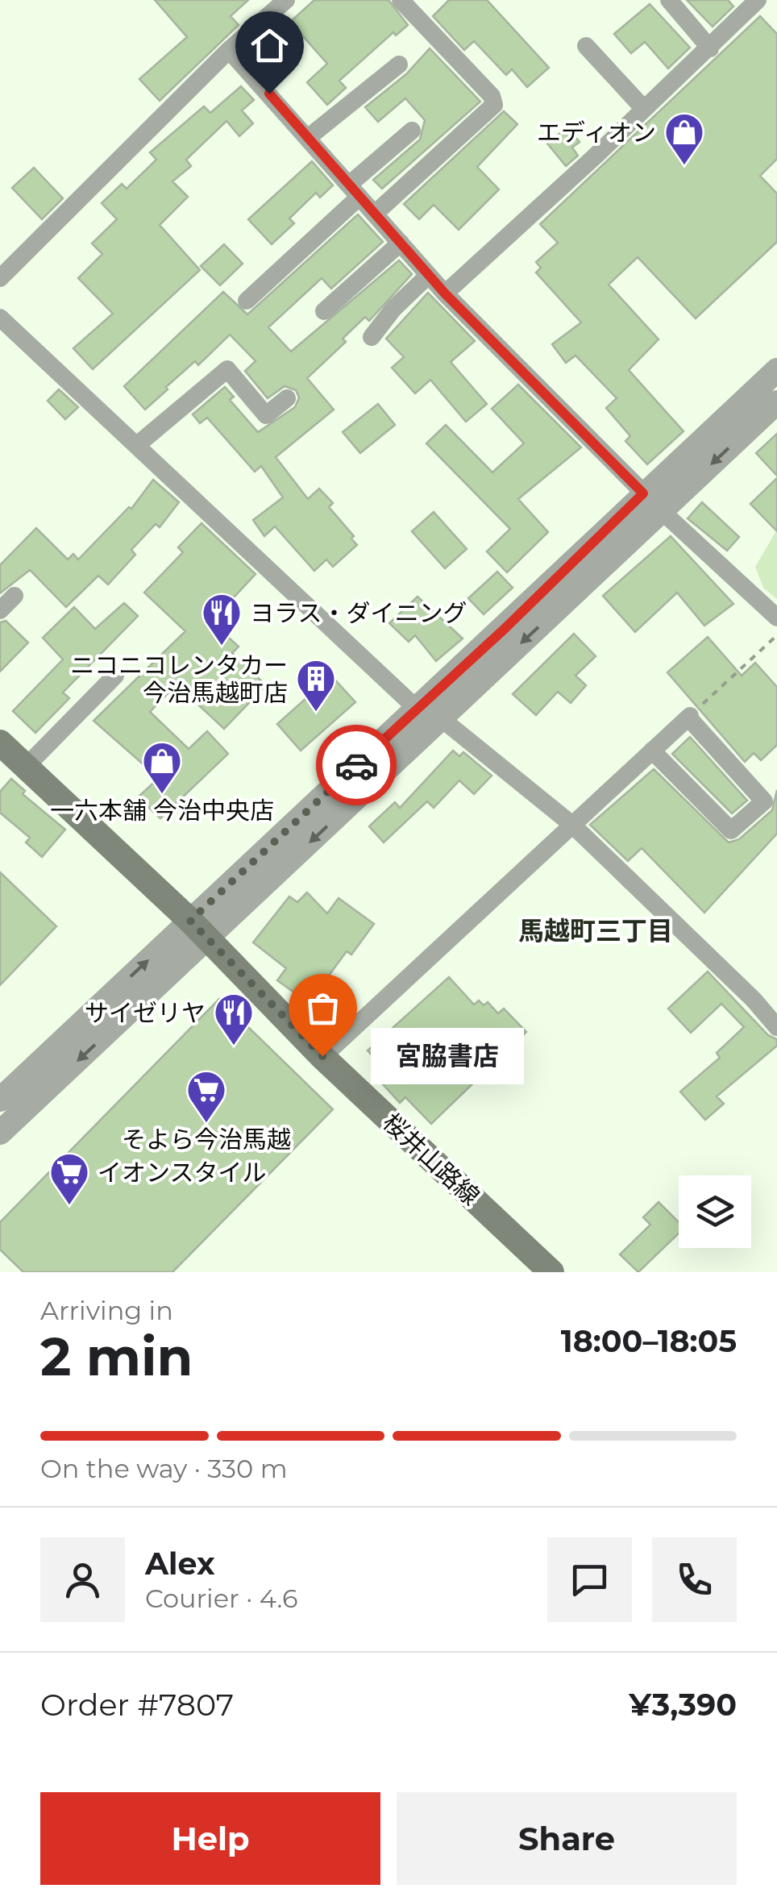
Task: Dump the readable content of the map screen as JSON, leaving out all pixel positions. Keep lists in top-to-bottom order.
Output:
{
  "streets": {
    "main road": ["桜井山路線"]
  },
  "districts": ["馬越町三丁目"],
  "places": {
    "shop": ["エディオン", "一六本舗 今治中央店"],
    "restaurant": ["ヨラス・ダイニング", "サイゼリヤ"],
    "building": ["ニコニコレンタカー 今治馬越町店"],
    "other": ["宮脇書店"],
    "supermarket": ["そよら今治馬越", "イオンスタイル"]
  },
  "page": {
    "bubble": "宮脇書店",
    "heading": ["2 min", "Arriving in", "18:00–18:05"],
    "panel": [
      "Alex",
      "Courier · 4.6",
      "Order #7807",
      "¥3,390"
    ],
    "bar": "On the way · 330 m",
    "buttons": ["Help", "Share"]
  }
}
